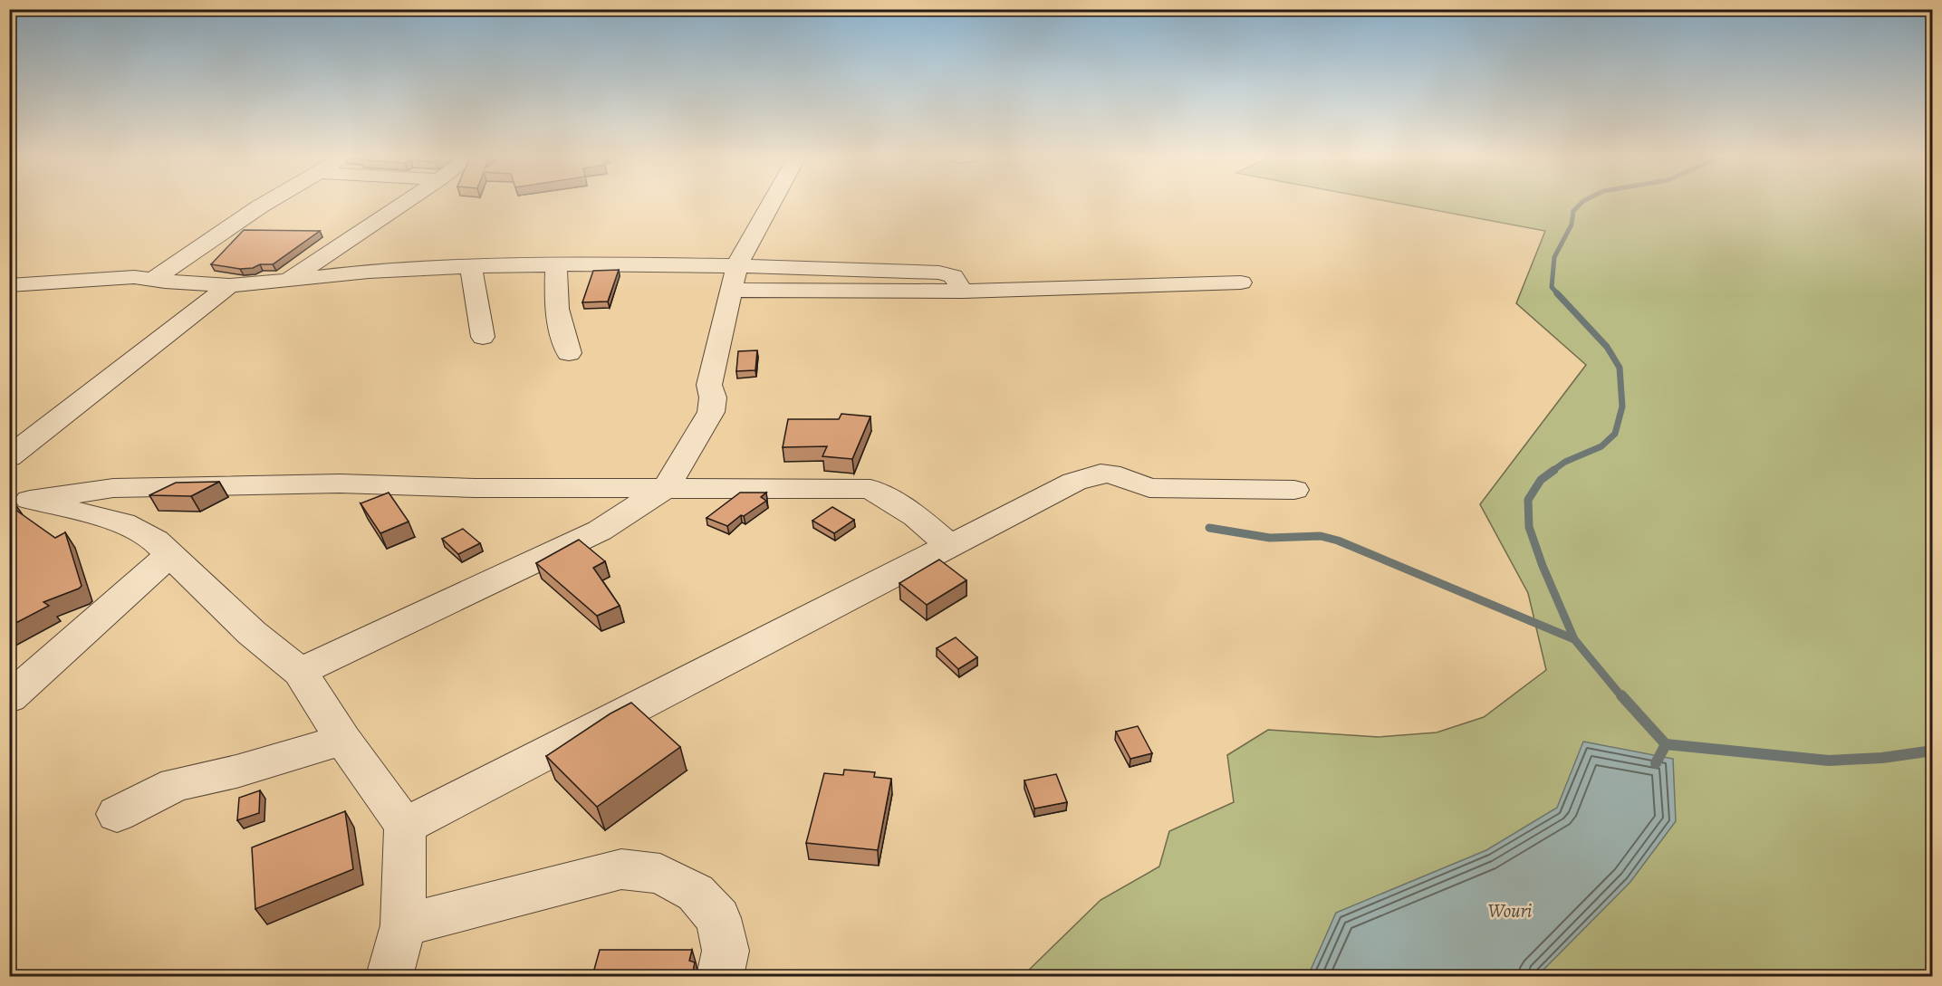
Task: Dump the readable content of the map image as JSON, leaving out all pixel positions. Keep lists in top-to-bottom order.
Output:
{
  "water": ["Wouri"]
}
